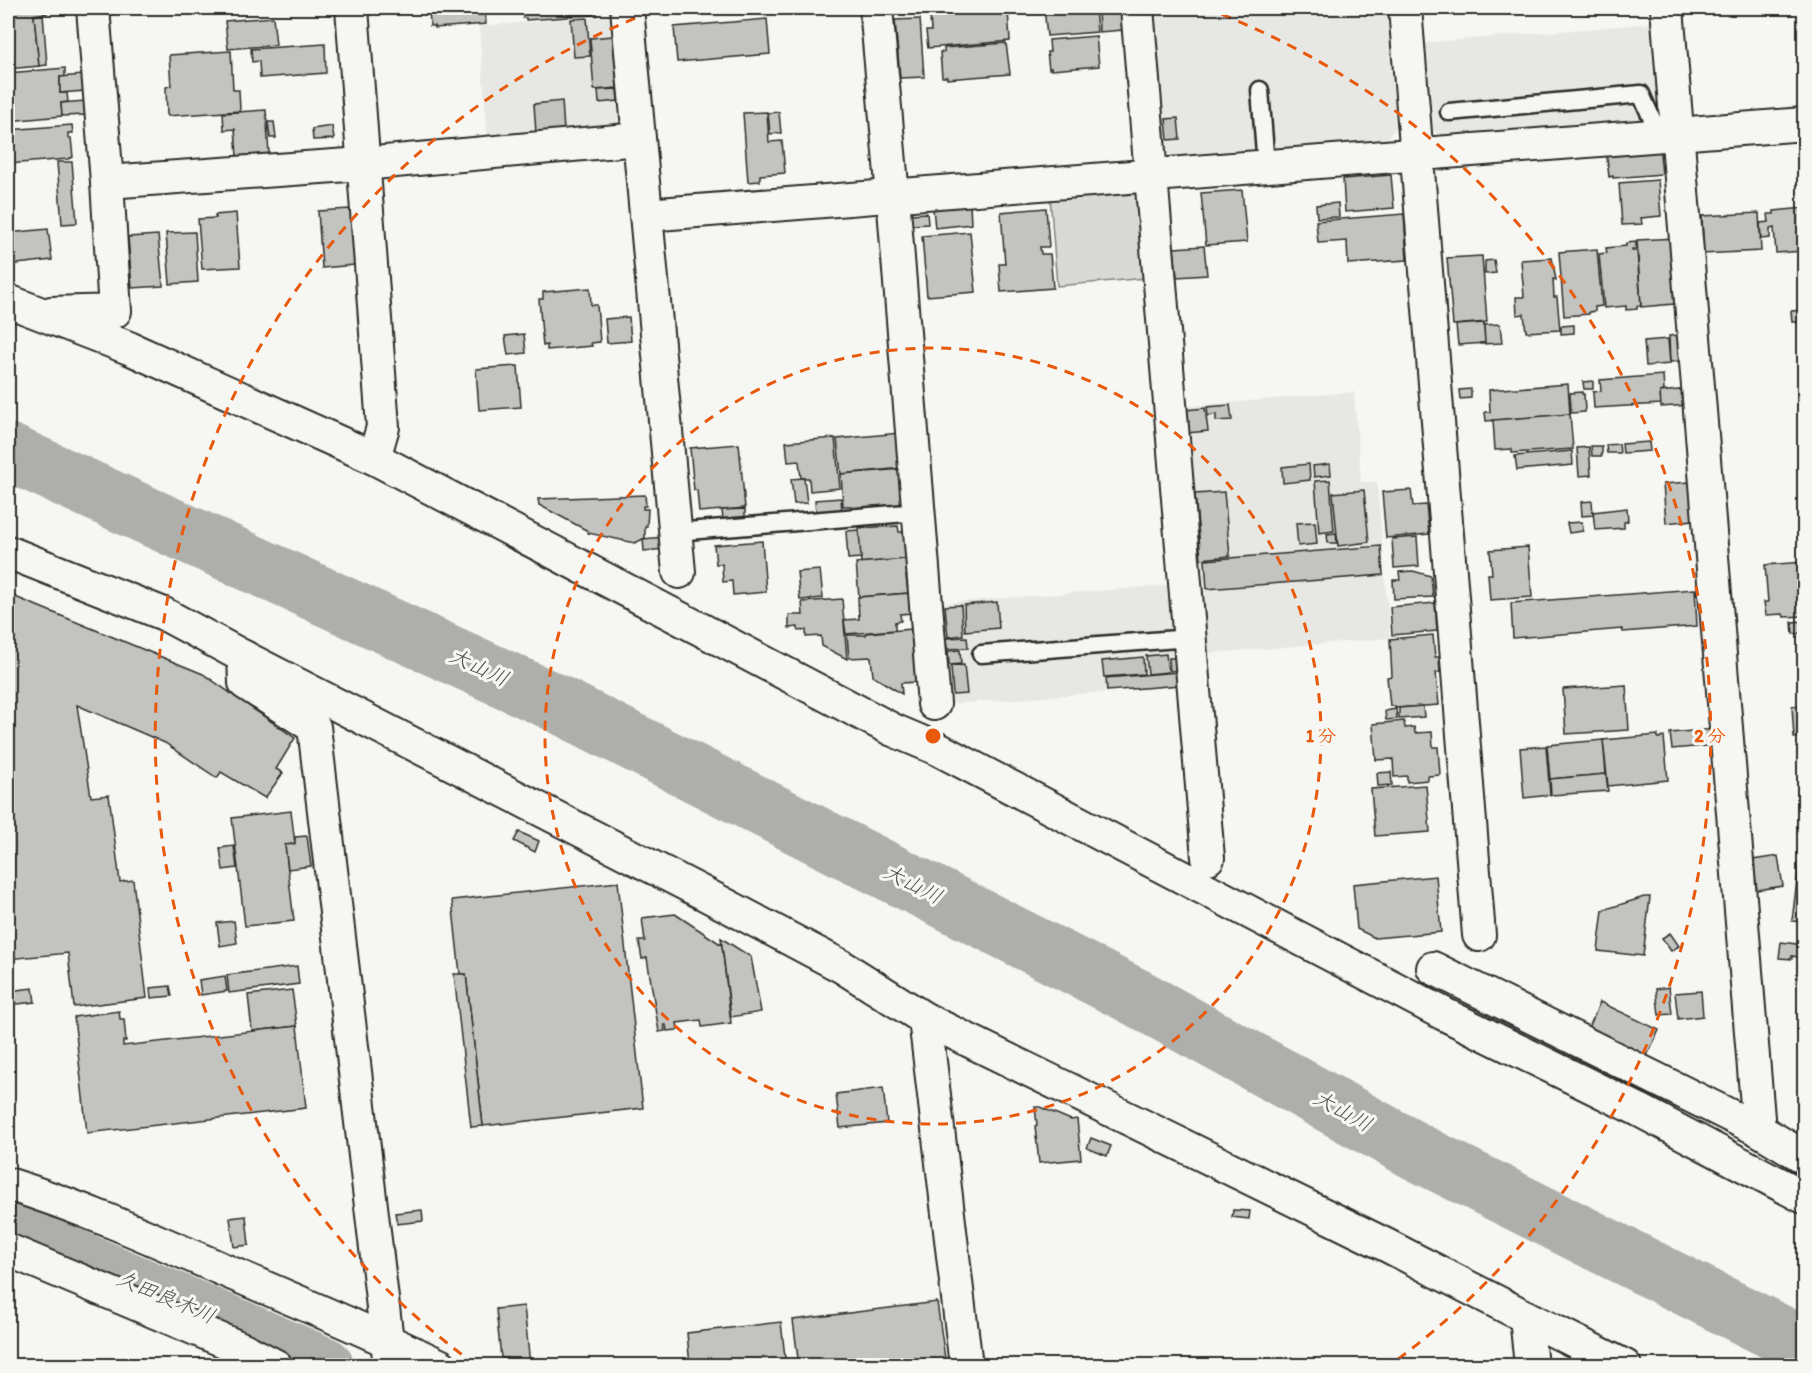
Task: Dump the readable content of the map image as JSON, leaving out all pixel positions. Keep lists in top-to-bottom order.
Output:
{
  "water": ["大山川", "久田良木川"],
  "rings": ["1 分", "2 分"]
}
